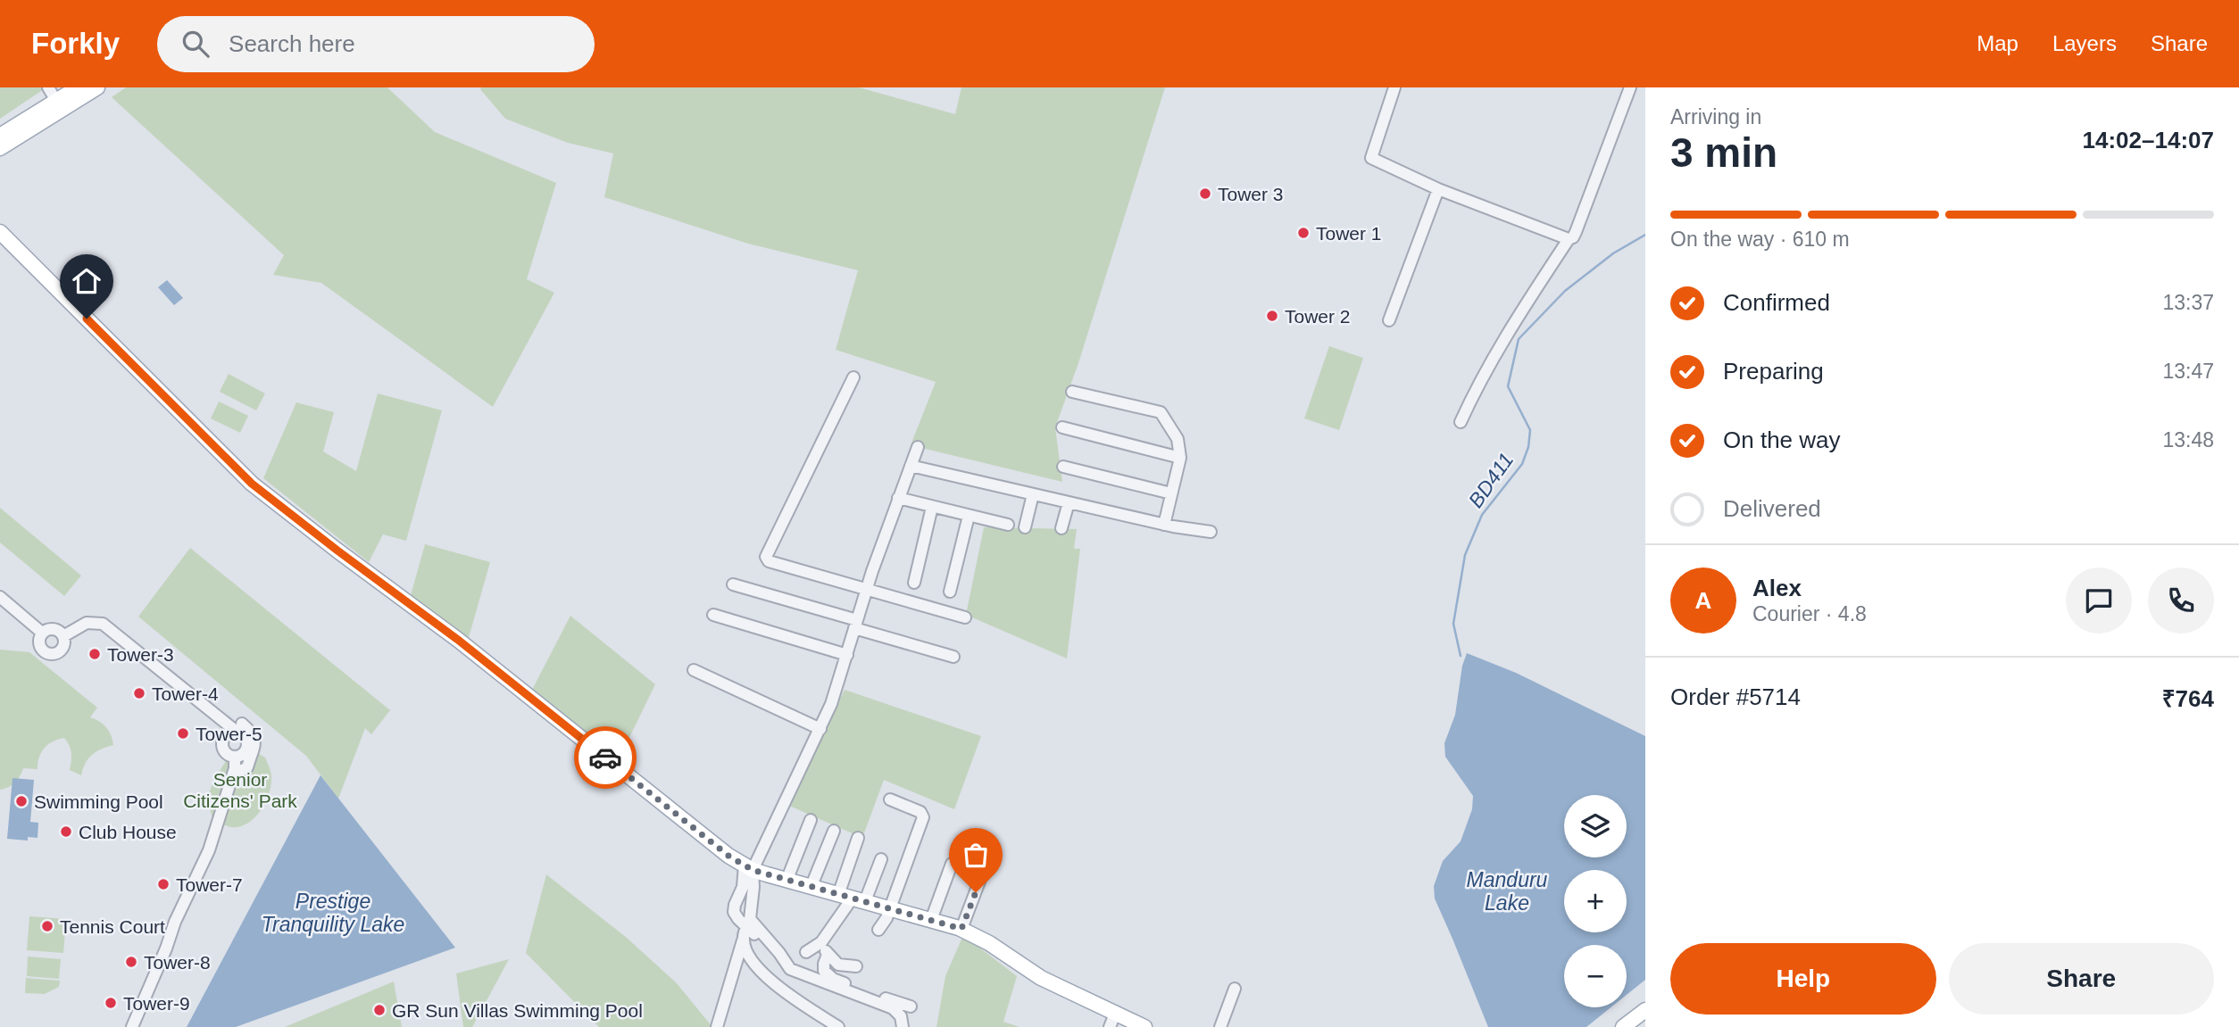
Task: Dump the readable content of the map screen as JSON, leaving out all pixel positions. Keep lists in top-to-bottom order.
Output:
{
  "water": ["BD411", "Manduru Lake", "Prestige Tranquility Lake"],
  "parks": ["Senior Citizens' Park"],
  "places": [
    "Tower 3",
    "Tower 1",
    "Tower 2",
    "Tower-3",
    "Tower-4",
    "Tower-5",
    "Swimming Pool",
    "Club House",
    "Tower-7",
    "Tennis Court",
    "Tower-8",
    "Tower-9",
    "GR Sun Villas Swimming Pool"
  ],
  "page": {
    "header": "Forkly",
    "search": "Search here",
    "nav": ["Map", "Layers", "Share"],
    "heading": ["3 min", "Arriving in", "14:02–14:07"],
    "panel": [
      "Alex",
      "Courier · 4.8",
      "Order #5714",
      "₹764"
    ],
    "bar": "On the way · 610 m",
    "list": [
      ["Confirmed", "13:37"],
      ["Preparing", "13:47"],
      ["On the way", "13:48"],
      "Delivered"
    ],
    "round": "A",
    "map_buttons": ["+", "−"],
    "buttons": ["Help", "Share"]
  }
}
